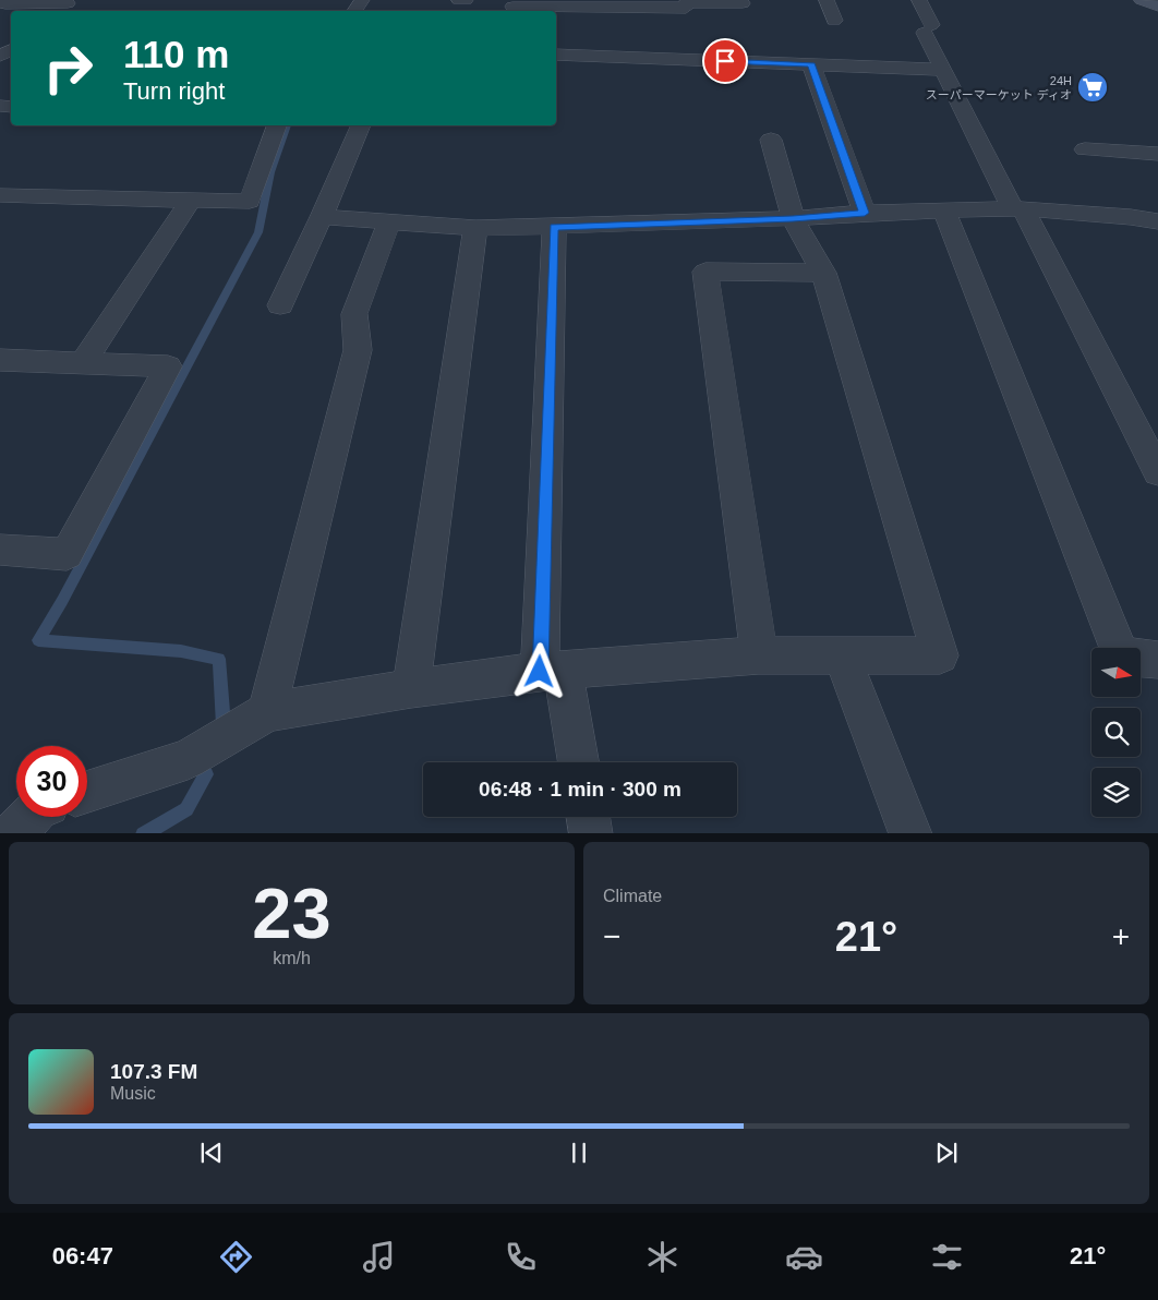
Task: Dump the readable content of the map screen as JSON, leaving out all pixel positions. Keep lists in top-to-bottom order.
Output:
{
  "places": {
    "supermarket": ["24H スーパーマーケット ディオ"]
  },
  "north": "right",
  "page": {
    "turn": ["110 m", "Turn right"],
    "limit": "30",
    "trip": "06:48 · 1 min · 300 m",
    "tile": [
      ["23", "km/h"],
      "Climate"
    ],
    "heat": ["−", "21°", "+"],
    "song": ["107.3 FM", "Music"],
    "tabs": ["06:47", "21°"]
  }
}
